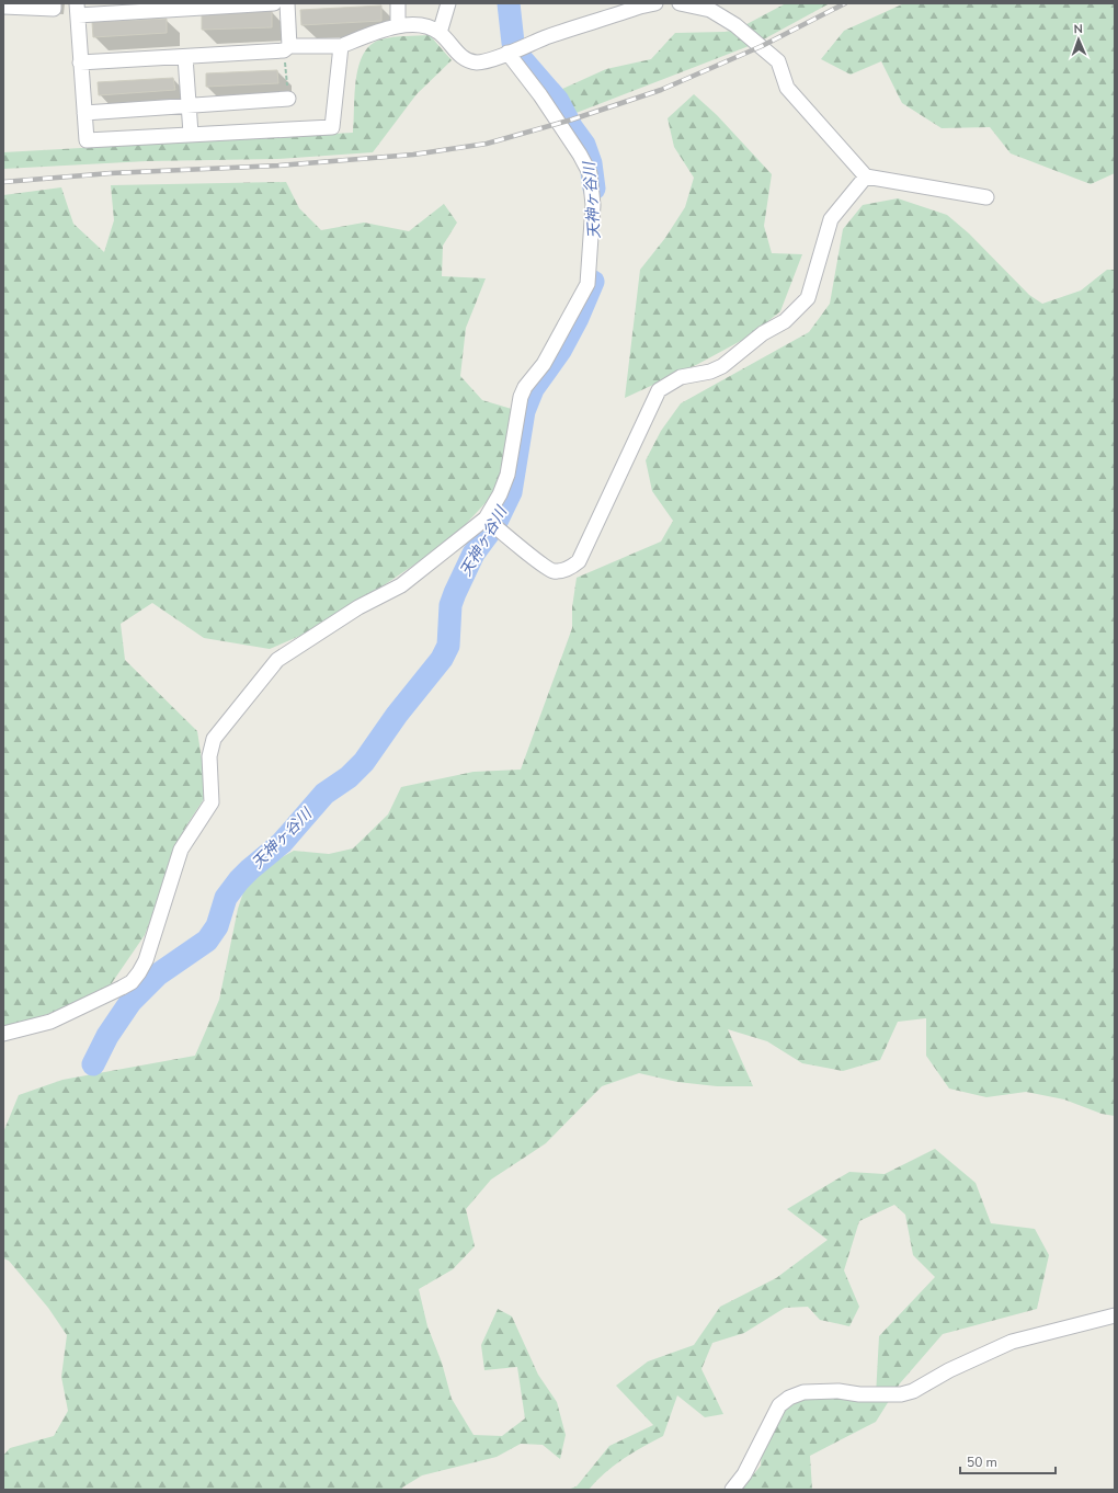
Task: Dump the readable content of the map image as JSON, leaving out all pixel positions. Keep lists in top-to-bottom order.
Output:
{
  "water": ["天神ヶ谷川"],
  "scale_bar": "50 m",
  "north": "top"
}
